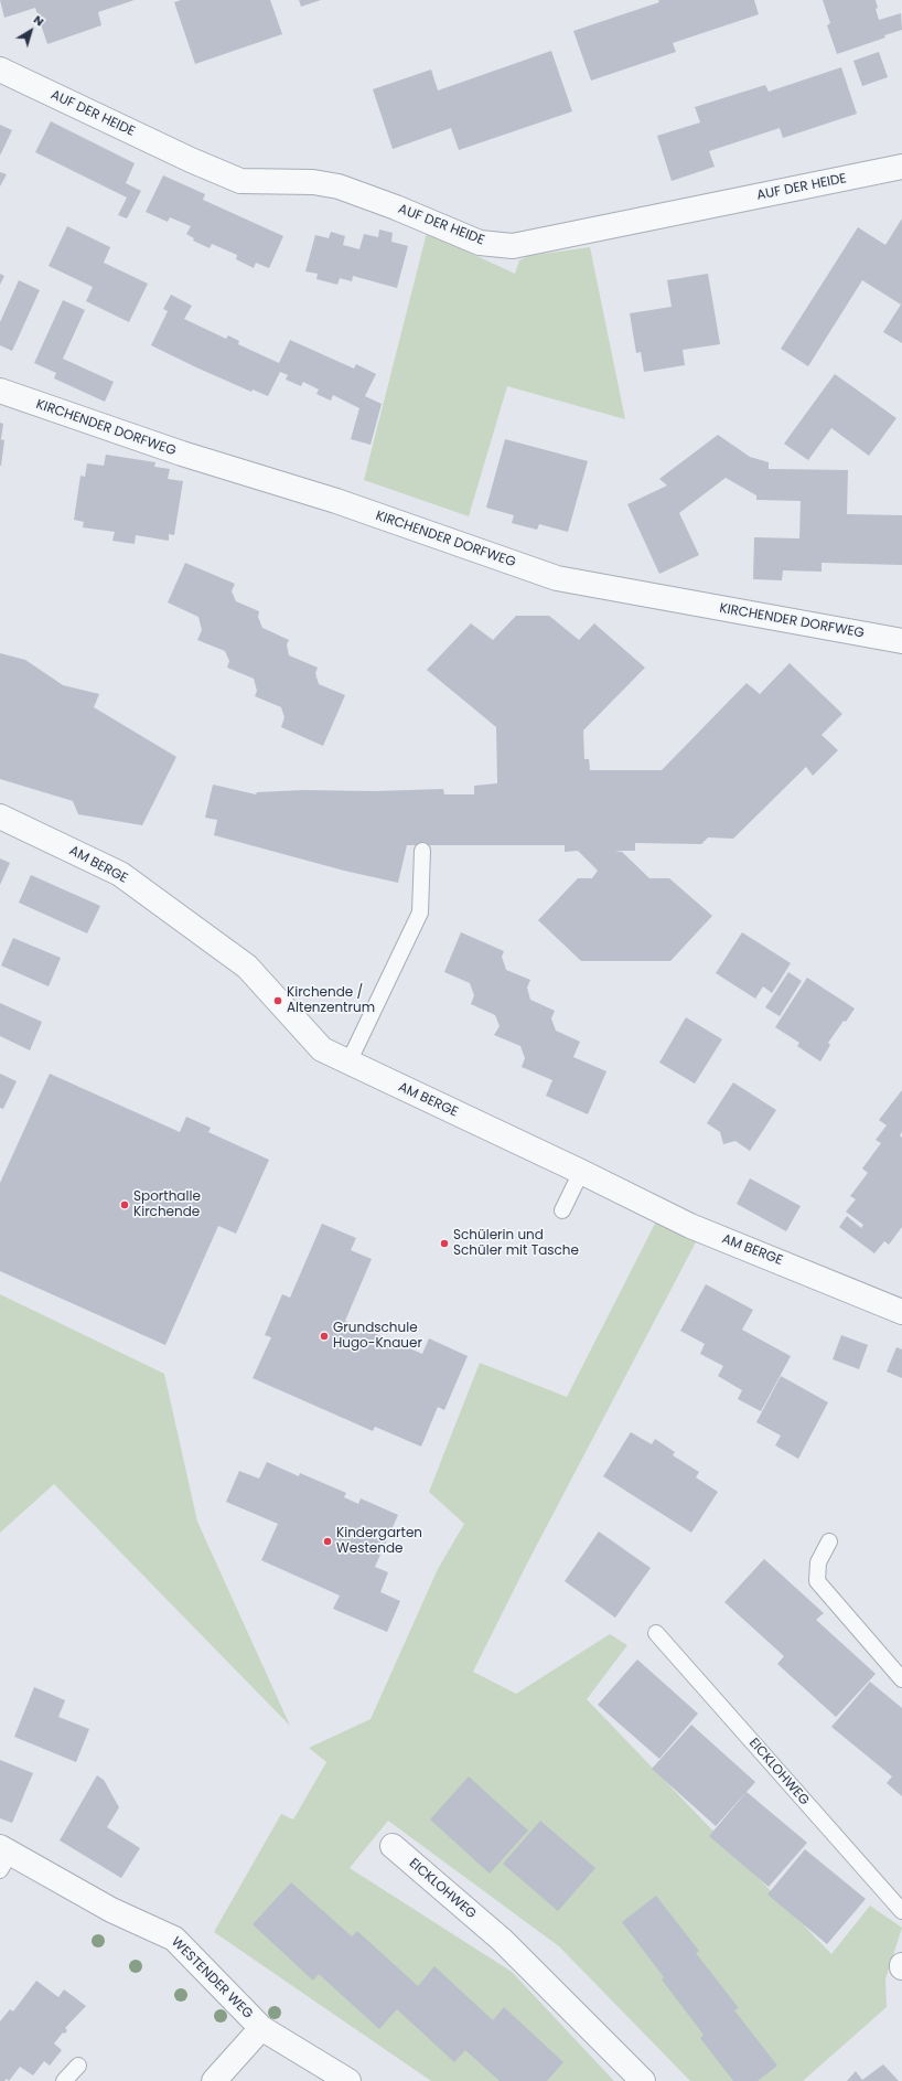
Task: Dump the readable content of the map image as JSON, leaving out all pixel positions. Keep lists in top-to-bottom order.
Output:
{
  "streets": {
    "street": [
      "AUF DER HEIDE",
      "KIRCHENDER DORFWEG",
      "AM BERGE",
      "EICKLOHWEG",
      "WESTENDER WEG"
    ]
  },
  "places": [
    "Kirchende / Altenzentrum",
    "Sporthalle Kirchende",
    "Schülerin und Schüler mit Tasche",
    "Grundschule Hugo-Knauer",
    "Kindergarten Westende"
  ],
  "north": "top right"
}
